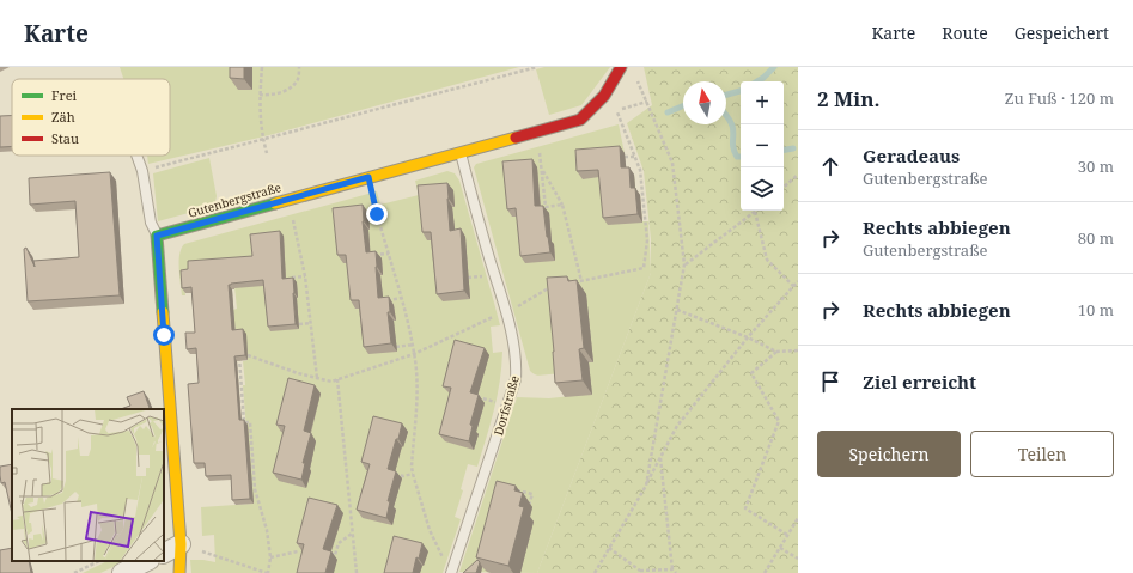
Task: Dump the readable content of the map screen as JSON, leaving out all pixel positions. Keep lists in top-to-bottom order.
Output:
{
  "streets": {
    "street": ["Gutenbergstraße"],
    "lane": ["Dorfstraße"]
  },
  "crossings": [
    ["Gutenbergstraße", "Dorfstraße"]
  ],
  "legend": ["Frei", "Zäh", "Stau"],
  "north": "top",
  "page": {
    "header": "Karte",
    "nav": ["Karte", "Route", "Gespeichert"],
    "heading": ["2 Min.", "Zu Fuß · 120 m"],
    "map_buttons": ["+", "−"],
    "list": [
      ["Geradeaus", "Gutenbergstraße", "30 m"],
      ["Rechts abbiegen", "Gutenbergstraße", "80 m"],
      ["Rechts abbiegen", "10 m"],
      "Ziel erreicht"
    ],
    "buttons": ["Speichern", "Teilen"]
  }
}
